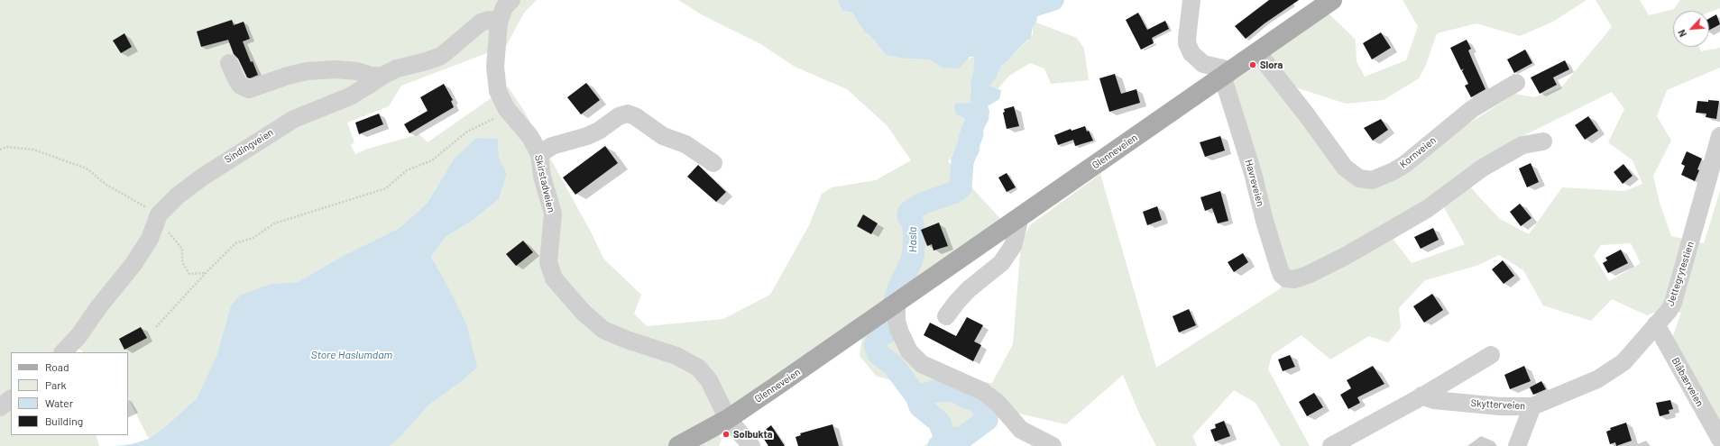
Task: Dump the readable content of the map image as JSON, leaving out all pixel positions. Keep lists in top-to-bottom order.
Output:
{
  "streets": {
    "main road": ["Glenneveien"],
    "street": [
      "Sindingveien",
      "Kornveien",
      "Havreveien",
      "Skirstadveien",
      "Jettegrytestien",
      "Blåbærveien",
      "Skytterveien"
    ]
  },
  "crossings": [
    ["Sindingveien", "Skirstadveien"],
    ["Glenneveien", "Kornveien"],
    ["Glenneveien", "Havreveien"],
    ["Glenneveien", "Skirstadveien"],
    ["Jettegrytestien", "Blåbærveien"],
    ["Jettegrytestien", "Skytterveien"]
  ],
  "water": ["Hasla", "Store Haslumdam"],
  "places": ["Slora", "Solbukta"],
  "legend": [
    "Road",
    "Park",
    "Water",
    "Building"
  ],
  "north": "bottom left"
}
